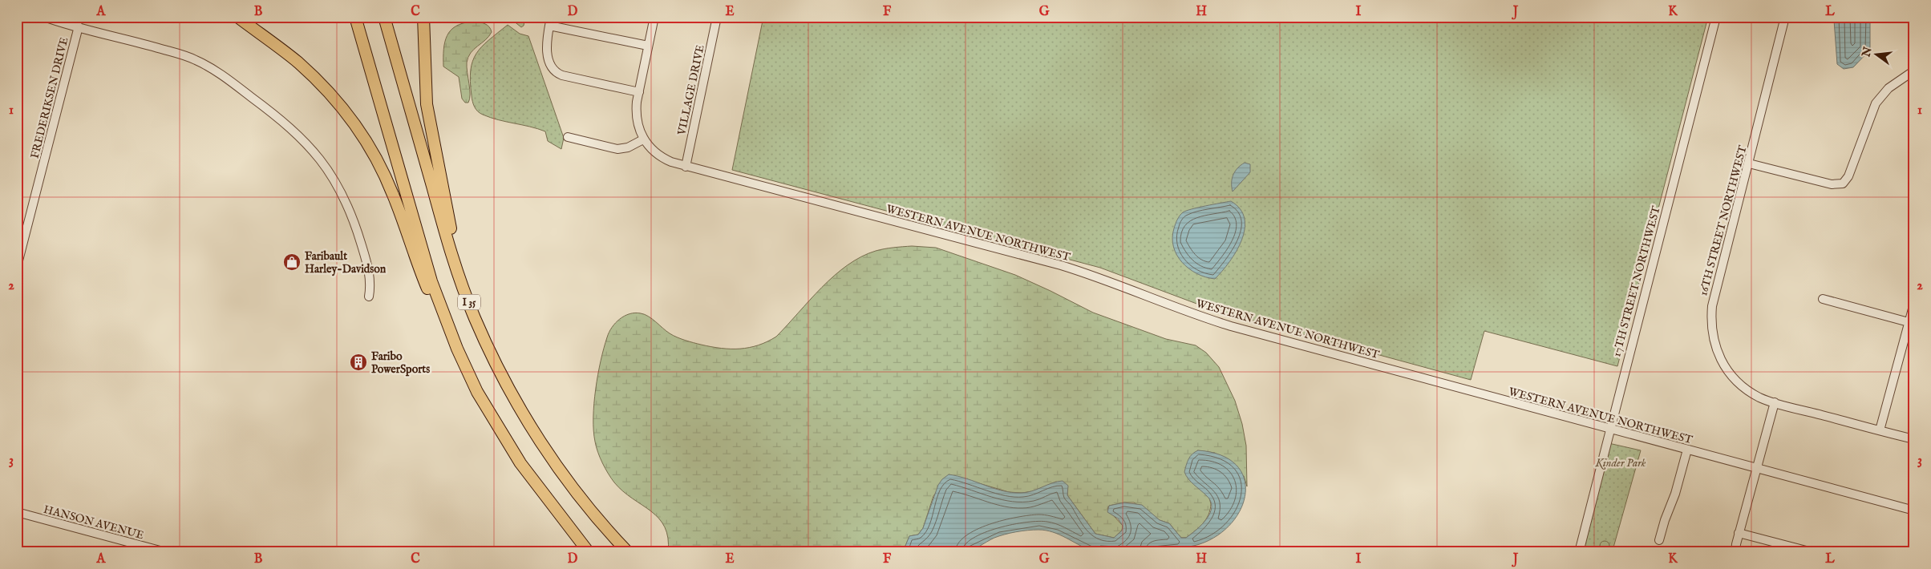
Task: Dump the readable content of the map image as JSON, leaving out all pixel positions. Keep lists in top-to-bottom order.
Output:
{
  "streets": {
    "highway": ["I 35"],
    "street": [
      "VILLAGE DRIVE",
      "FREDERIKSEN DRIVE",
      "16TH STREET NORTHWEST",
      "WESTERN AVENUE NORTHWEST",
      "17TH STREET NORTHWEST",
      "HANSON AVENUE"
    ]
  },
  "crossings": [
    ["VILLAGE DRIVE", "WESTERN AVENUE NORTHWEST"],
    ["WESTERN AVENUE NORTHWEST", "17TH STREET NORTHWEST"]
  ],
  "parks": ["Kinder Park"],
  "places": {
    "shop": ["Faribault Harley-Davidson"],
    "building": ["Faribo PowerSports"]
  },
  "north": "left",
  "grid": {
    "columns": [
      "A",
      "B",
      "C",
      "D",
      "E",
      "F",
      "G",
      "H",
      "I",
      "J",
      "K",
      "L"
    ],
    "rows": ["1", "2", "3"]
  }
}
